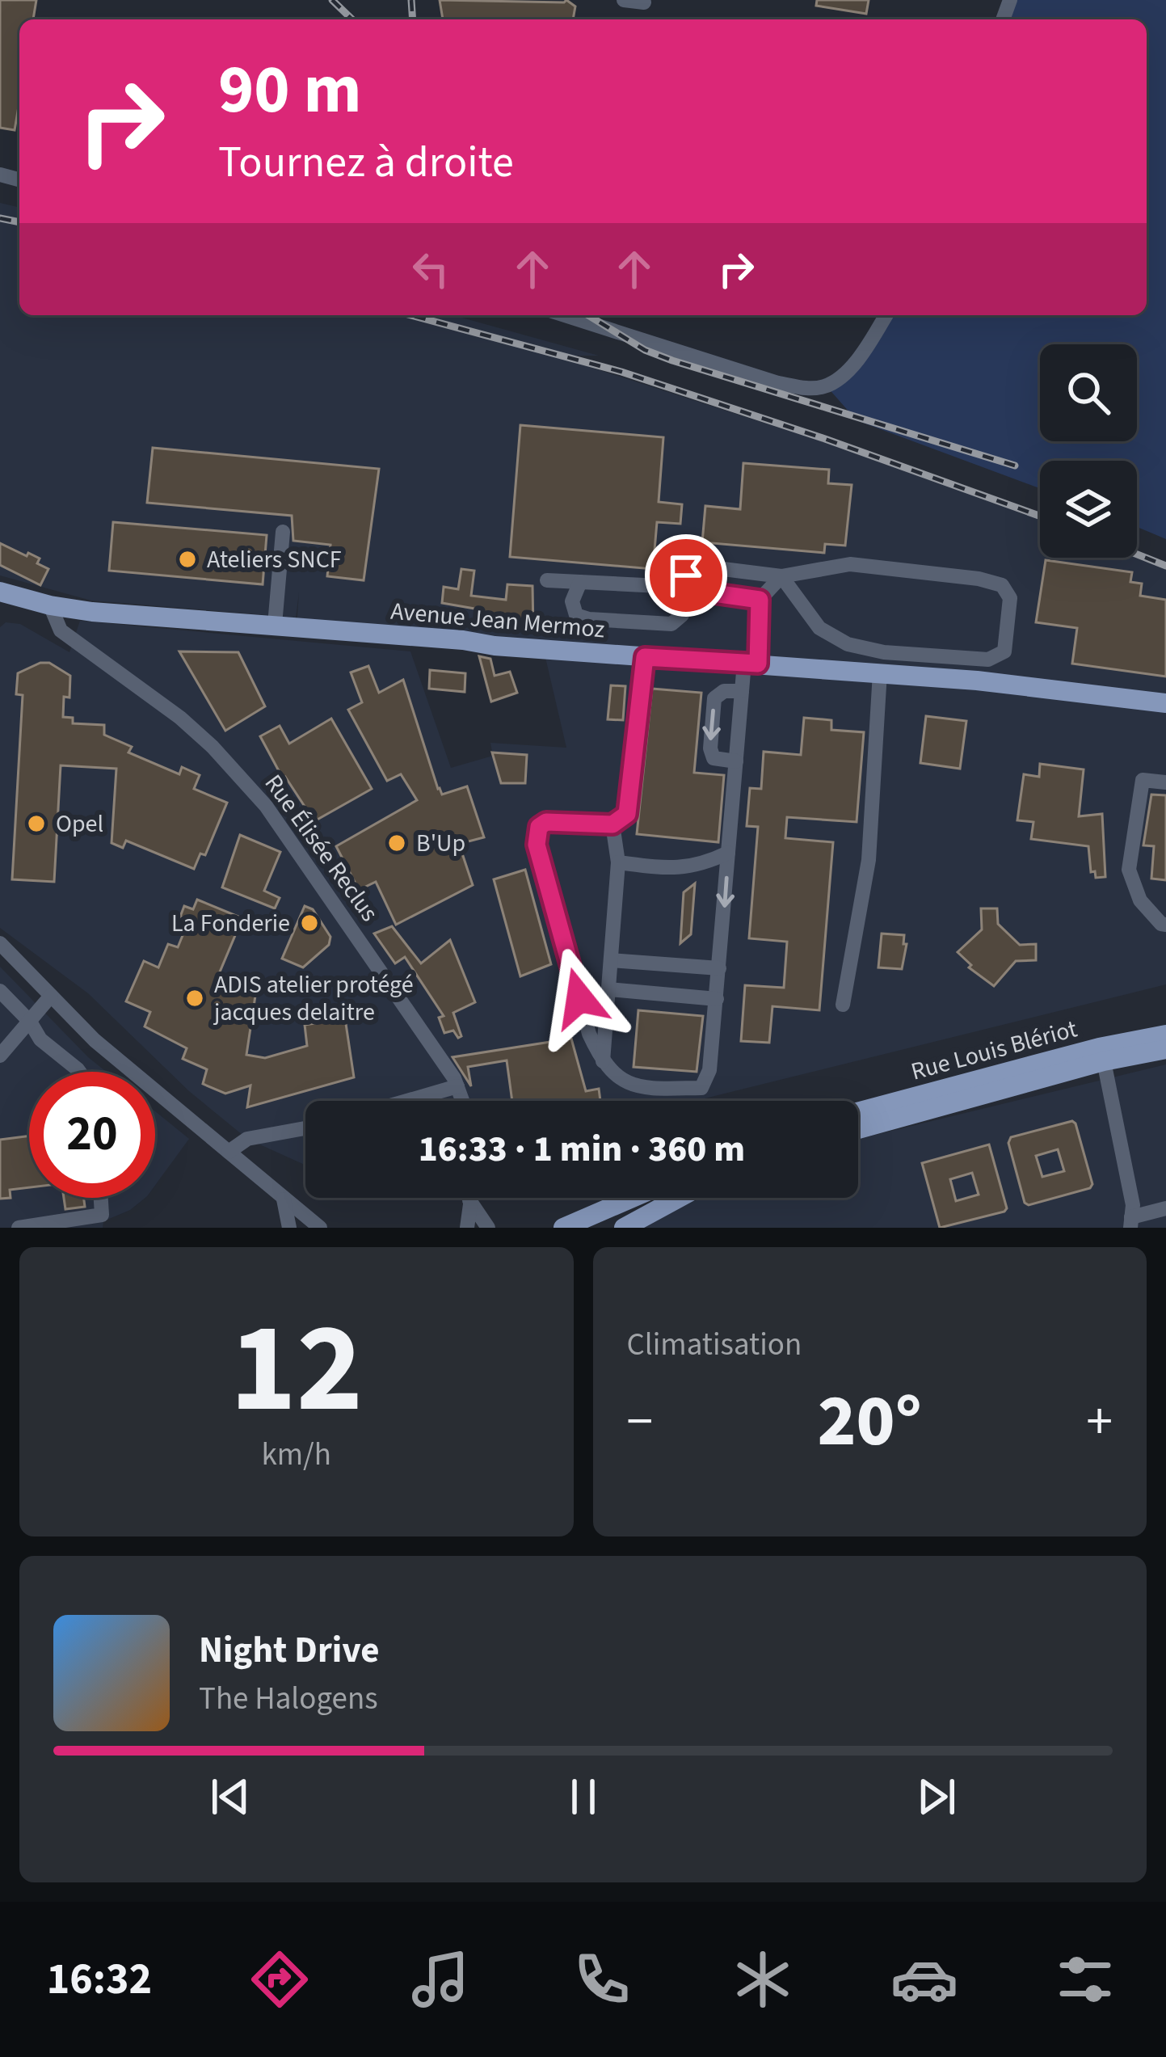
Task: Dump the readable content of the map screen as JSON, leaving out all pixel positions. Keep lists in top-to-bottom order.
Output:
{
  "streets": {
    "main road": ["Avenue Jean Mermoz", "Rue Louis Blériot"],
    "street": ["Rue Élisée Reclus"]
  },
  "crossings": [
    ["Avenue Jean Mermoz", "Rue Élisée Reclus"]
  ],
  "places": [
    "Ateliers SNCF",
    "Opel",
    "B'Up",
    "La Fonderie",
    "ADIS atelier protégé jacques delaitre"
  ],
  "page": {
    "turn": ["90 m", "Tournez à droite"],
    "limit": "20",
    "trip": "16:33 · 1 min · 360 m",
    "tile": [
      ["12", "km/h"],
      "Climatisation"
    ],
    "heat": ["−", "20°", "+"],
    "song": ["Night Drive", "The Halogens"],
    "tabs": "16:32"
  }
}
